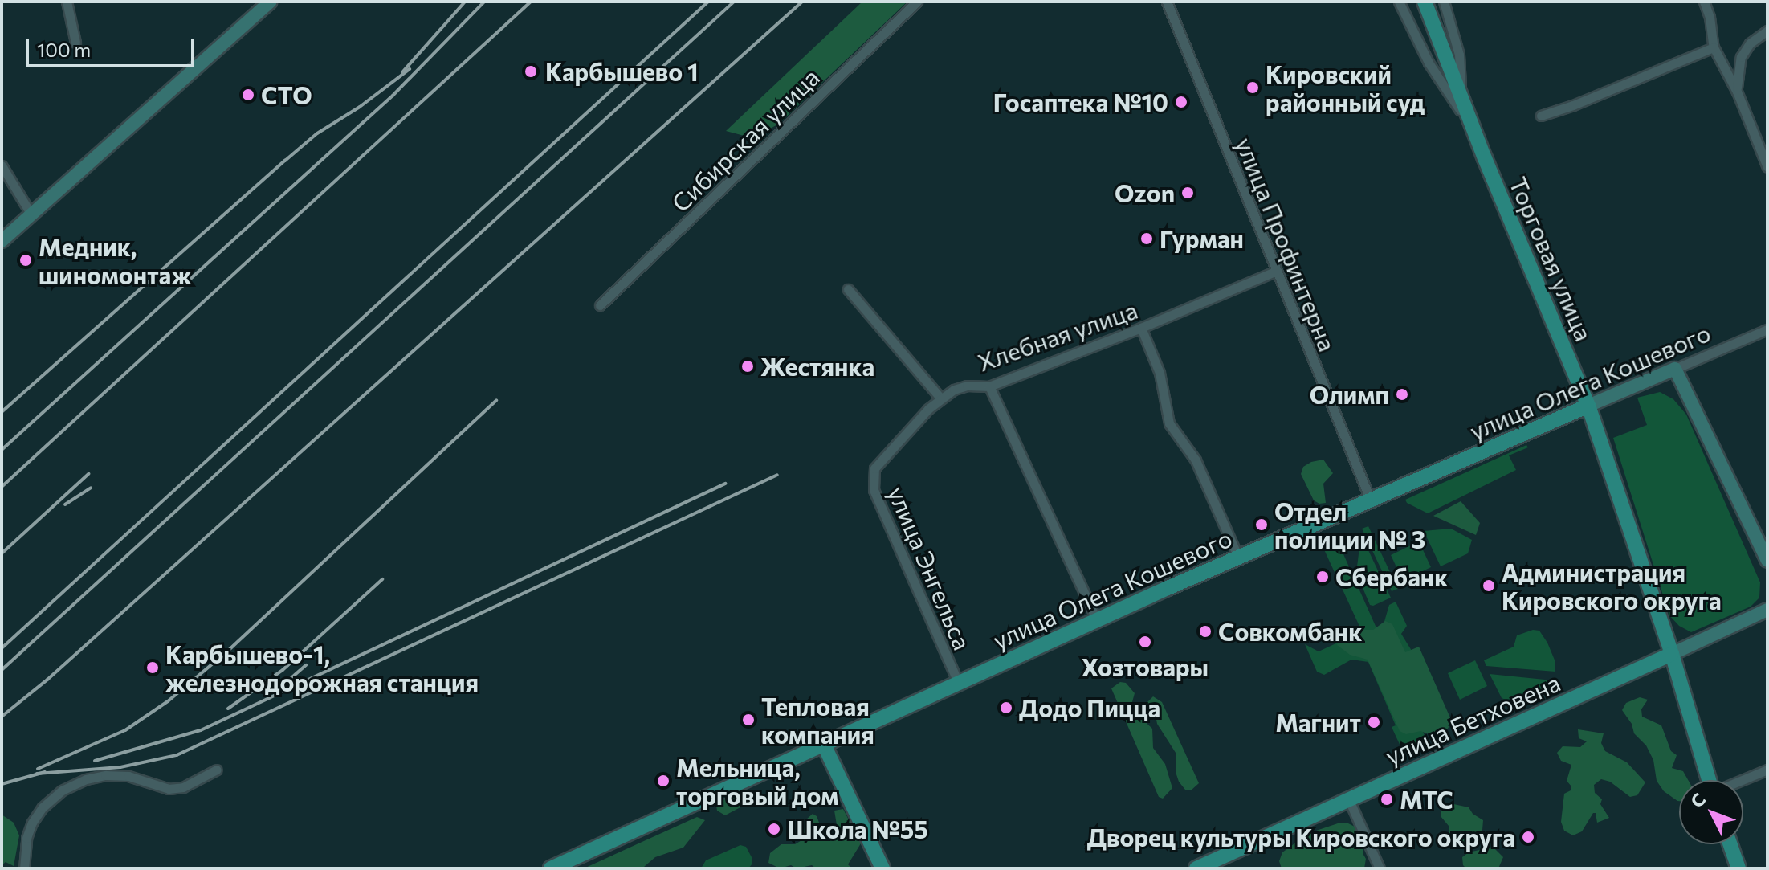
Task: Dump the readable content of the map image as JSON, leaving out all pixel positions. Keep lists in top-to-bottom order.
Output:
{
  "streets": {
    "main road": ["Торговая улица", "улица Олега Кошевого", "улица Бетховена"],
    "street": [
      "Сибирская улица",
      "улица Профинтерна",
      "Хлебная улица",
      "улица Энгельса"
    ]
  },
  "crossings": [
    ["улица Профинтерна", "Хлебная улица"],
    ["улица Профинтерна", "улица Олега Кошевого"],
    ["Торговая улица", "улица Олега Кошевого"],
    ["Торговая улица", "улица Бетховена"],
    ["Хлебная улица", "улица Энгельса"],
    ["улица Олега Кошевого", "улица Энгельса"]
  ],
  "places": [
    "Карбышево 1",
    "Кировский районный суд",
    "СТО",
    "Госаптека №10",
    "Ozon",
    "Гурман",
    "Медник, шиномонтаж",
    "Жестянка",
    "Олимп",
    "Отдел полиции № 3",
    "Сбербанк",
    "Администрация Кировского округа",
    "Совкомбанк",
    "Хозтовары",
    "Карбышево-1, железнодорожная станция",
    "Додо Пицца",
    "Тепловая компания",
    "Магнит",
    "Мельница, торговый дом",
    "МТС",
    "Школа №55",
    "Дворец культуры Кировского округа"
  ],
  "scale_bar": "100 m",
  "north": "top left"
}
